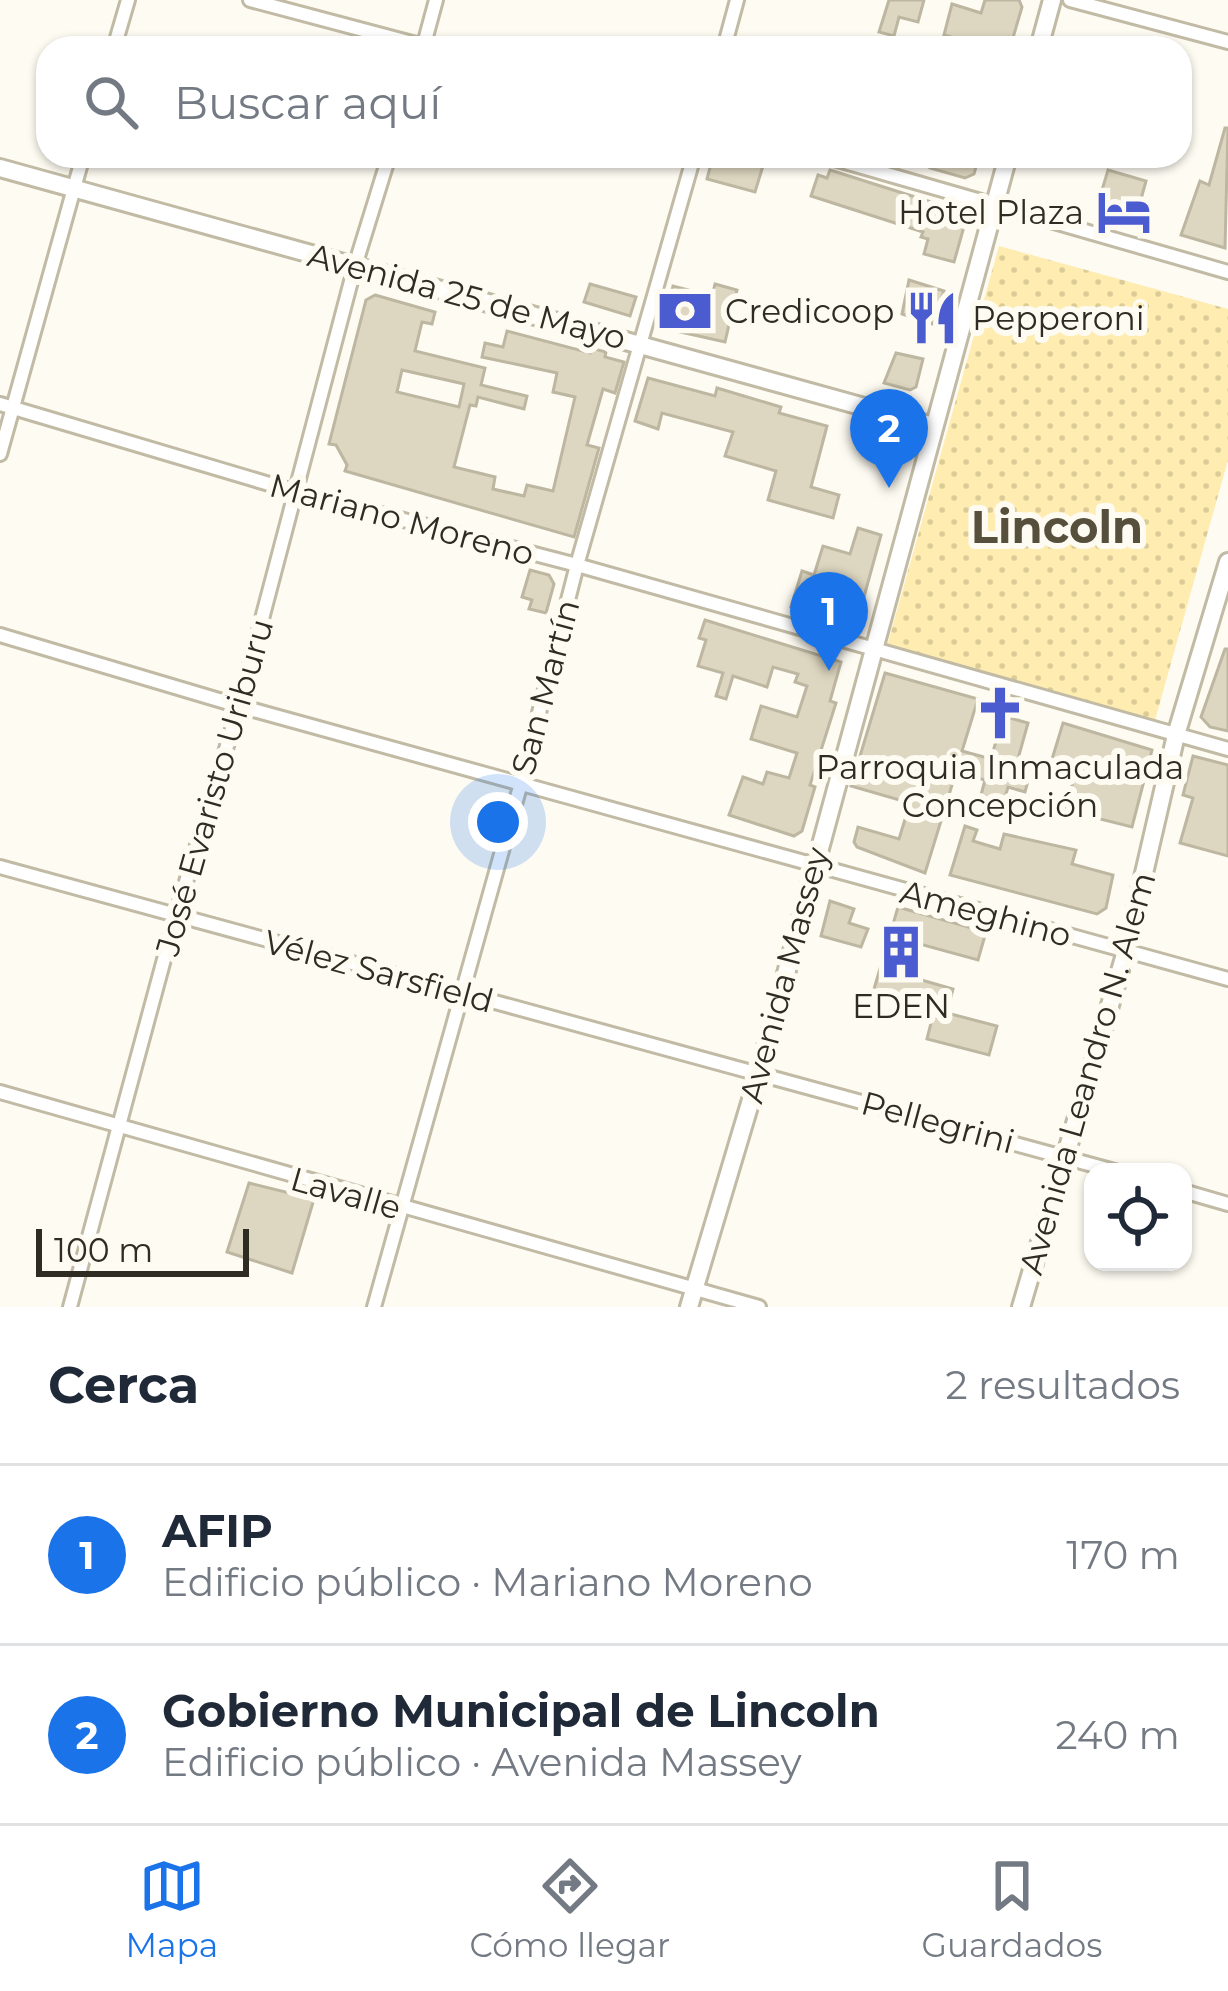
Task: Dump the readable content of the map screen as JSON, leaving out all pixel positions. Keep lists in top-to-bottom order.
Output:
{
  "streets": {
    "main road": ["Avenida 25 de Mayo", "Avenida Massey", "Avenida Leandro N. Alem"],
    "street": [
      "Mariano Moreno",
      "San Martín",
      "José Evaristo Uriburu",
      "Ameghino",
      "Vélez Sarsfield",
      "Pellegrini",
      "Lavalle"
    ]
  },
  "crossings": [
    ["Avenida 25 de Mayo", "San Martín"],
    ["Avenida 25 de Mayo", "José Evaristo Uriburu"],
    ["Avenida 25 de Mayo", "Avenida Massey"],
    ["Mariano Moreno", "San Martín"],
    ["Mariano Moreno", "José Evaristo Uriburu"],
    ["Mariano Moreno", "Avenida Massey"],
    ["Mariano Moreno", "Avenida Leandro N. Alem"],
    ["San Martín", "Ameghino"],
    ["San Martín", "Vélez Sarsfield"],
    ["San Martín", "Lavalle"],
    ["José Evaristo Uriburu", "Ameghino"],
    ["José Evaristo Uriburu", "Vélez Sarsfield"],
    ["José Evaristo Uriburu", "Lavalle"],
    ["Ameghino", "Avenida Massey"],
    ["Ameghino", "Avenida Leandro N. Alem"],
    ["Vélez Sarsfield", "Avenida Massey"],
    ["Vélez Sarsfield", "Pellegrini"],
    ["Avenida Massey", "Pellegrini"],
    ["Avenida Massey", "Lavalle"],
    ["Avenida Leandro N. Alem", "Pellegrini"]
  ],
  "districts": ["Lincoln"],
  "places": {
    "hotel": ["Hotel Plaza"],
    "bank": ["Credicoop"],
    "restaurant": ["Pepperoni"],
    "church": ["Parroquia Inmaculada Concepción"],
    "building": ["EDEN"]
  },
  "scale_bar": "100 m",
  "page": {
    "search": "Buscar aquí",
    "pins": ["2", "1"],
    "scale": "100 m",
    "heading": ["Cerca", "2 resultados"],
    "list": [
      {
        "mark": "1",
        "name": "AFIP",
        "note": "Edificio público · Mariano Moreno",
        "value": "170 m"
      },
      {
        "mark": "2",
        "name": "Gobierno Municipal de Lincoln",
        "note": "Edificio público · Avenida Massey",
        "value": "240 m"
      }
    ],
    "nav": ["Mapa", "Cómo llegar", "Guardados"]
  }
}
